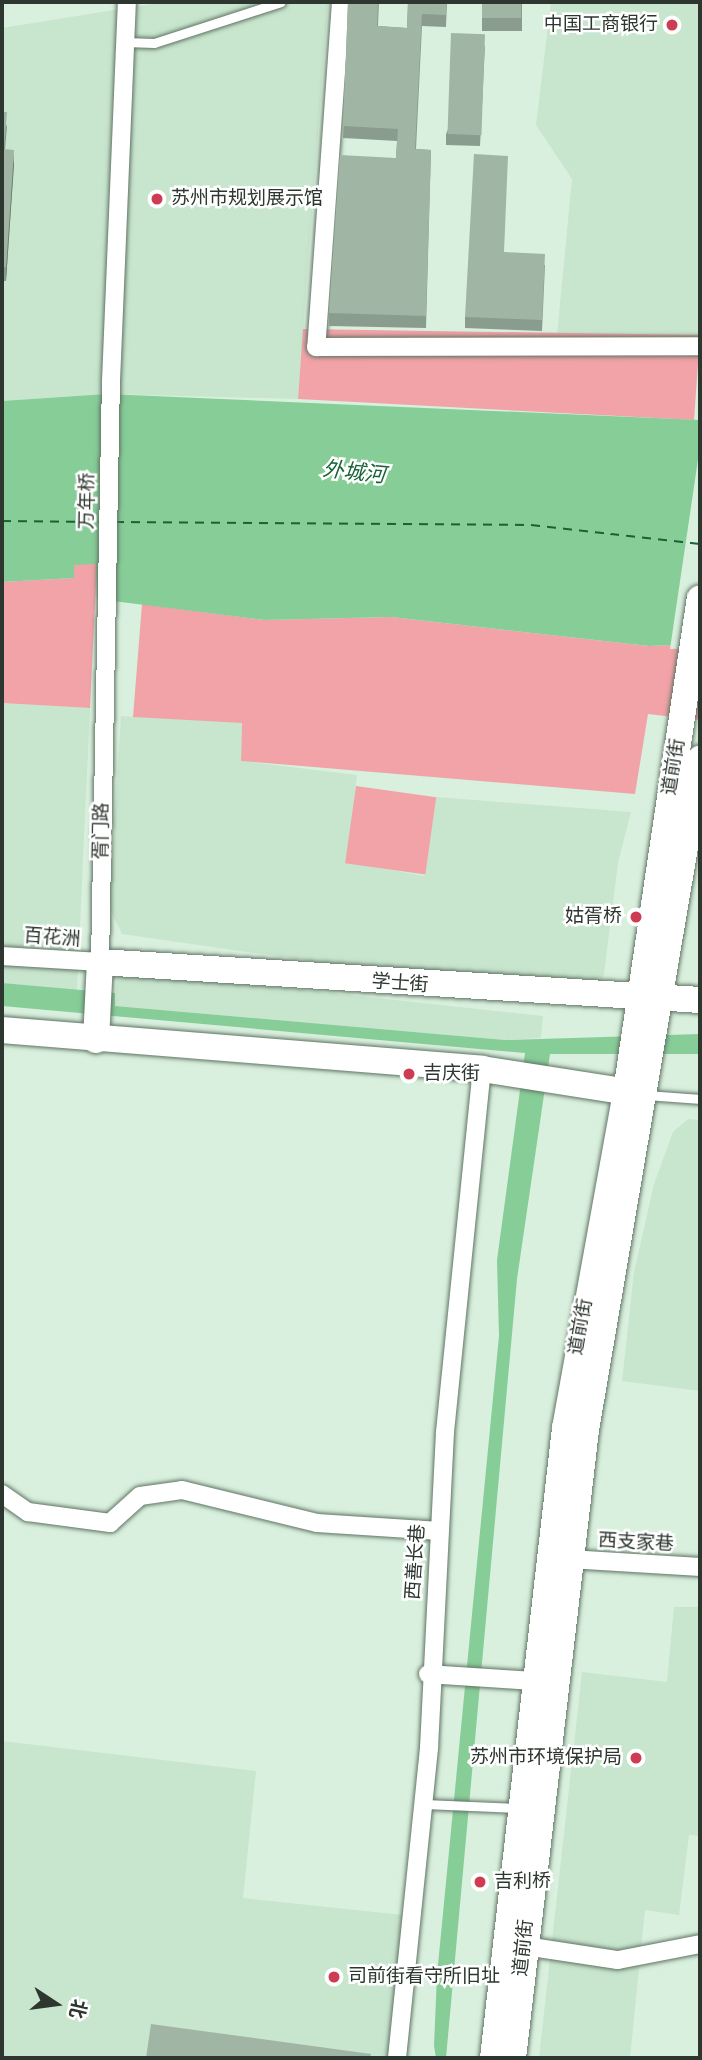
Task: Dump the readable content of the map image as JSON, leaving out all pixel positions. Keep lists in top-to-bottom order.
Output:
{
  "streets": {
    "main road": ["道前街", "胥门路", "学士街"],
    "street": [
      "万年桥",
      "百花洲",
      "西支家巷",
      "西善长巷"
    ]
  },
  "crossings": [
    ["万年桥", "胥门路"],
    ["道前街", "学士街"],
    ["道前街", "西支家巷"],
    ["胥门路", "百花洲"],
    ["胥门路", "学士街"],
    ["百花洲", "学士街"]
  ],
  "water": ["外城河"],
  "places": [
    "中国工商银行",
    "苏州市规划展示馆",
    "姑胥桥",
    "吉庆街",
    "苏州市环境保护局",
    "吉利桥",
    "司前街看守所旧址"
  ],
  "north": "right"
}
